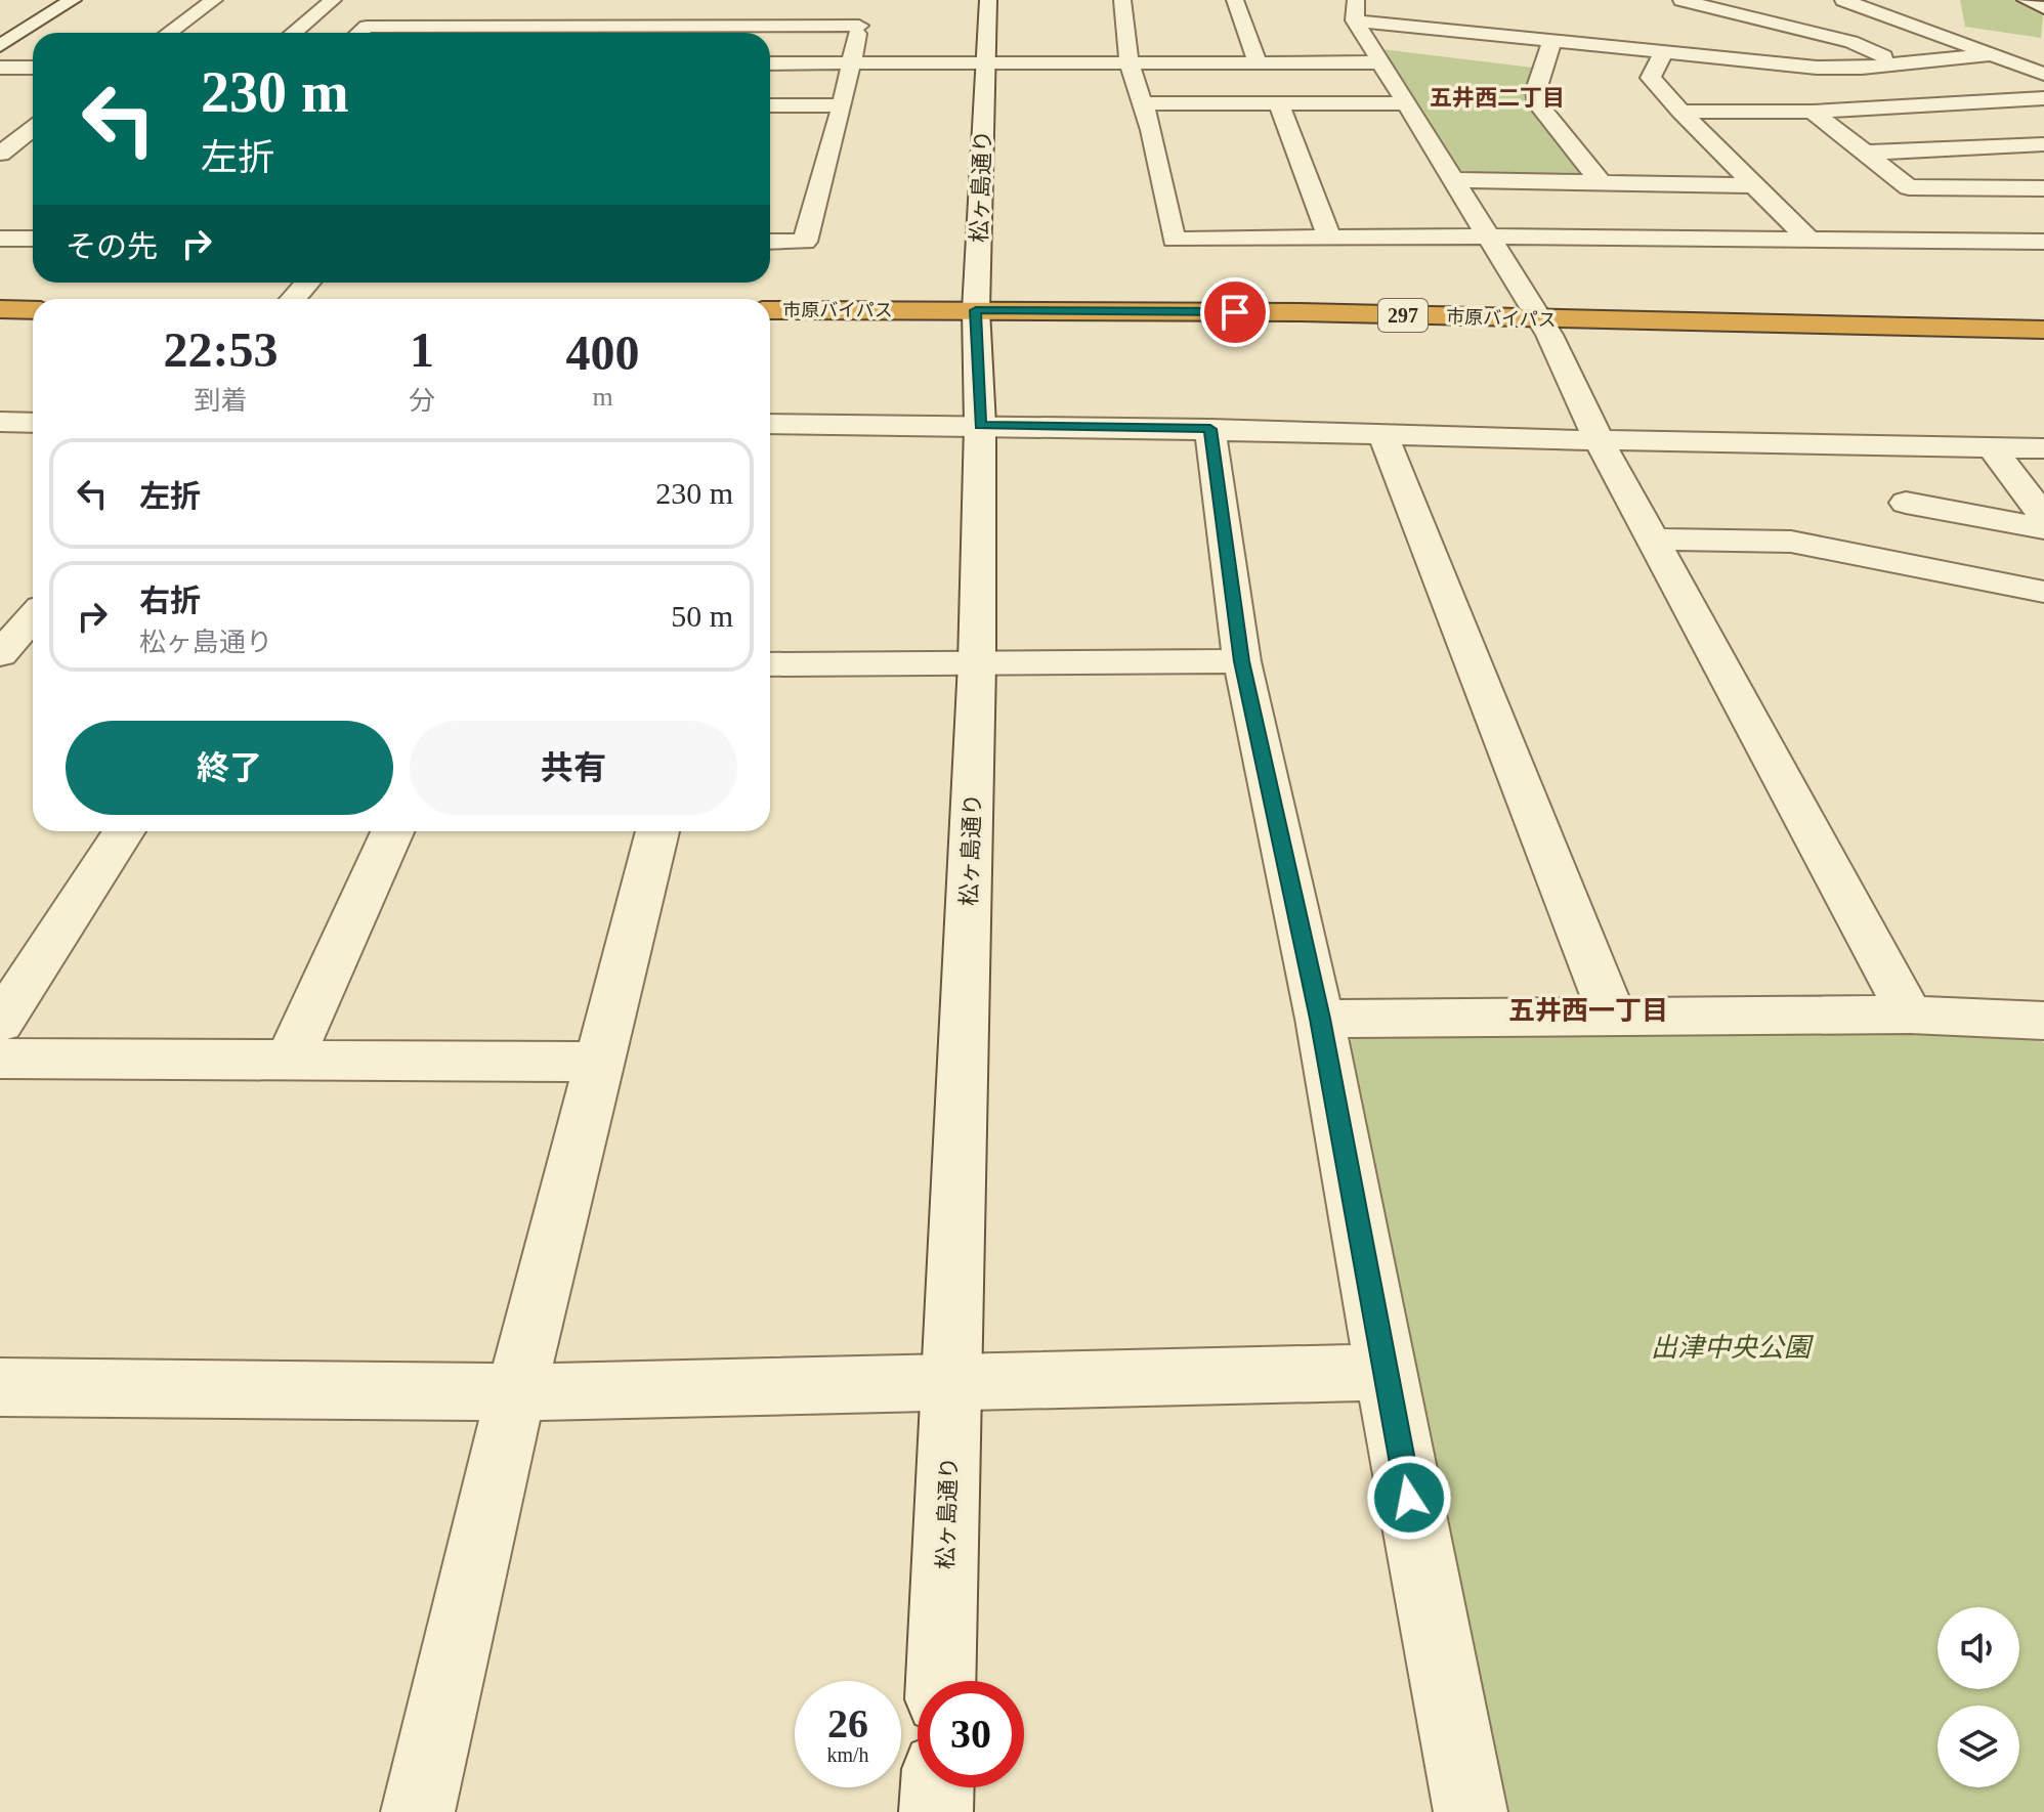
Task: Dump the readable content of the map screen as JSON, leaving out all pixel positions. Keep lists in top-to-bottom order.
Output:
{
  "streets": {
    "highway": ["市原バイパス", "297"],
    "street": ["松ヶ島通り"]
  },
  "crossings": [
    ["松ヶ島通り", "市原バイパス"]
  ],
  "districts": ["五井西二丁目", "五井西一丁目"],
  "parks": ["出津中央公園"],
  "page": {
    "turn": ["230 m", "左折"],
    "then": "その先",
    "eta": [
      "22:53",
      "到着",
      "1",
      "分",
      "400",
      "m"
    ],
    "list": [
      {
        "name": "左折",
        "value": "230 m"
      },
      {
        "name": "右折",
        "note": "松ヶ島通り",
        "value": "50 m"
      }
    ],
    "buttons": ["終了", "共有"],
    "speed": "26 km/h",
    "limit": "30"
  }
}
